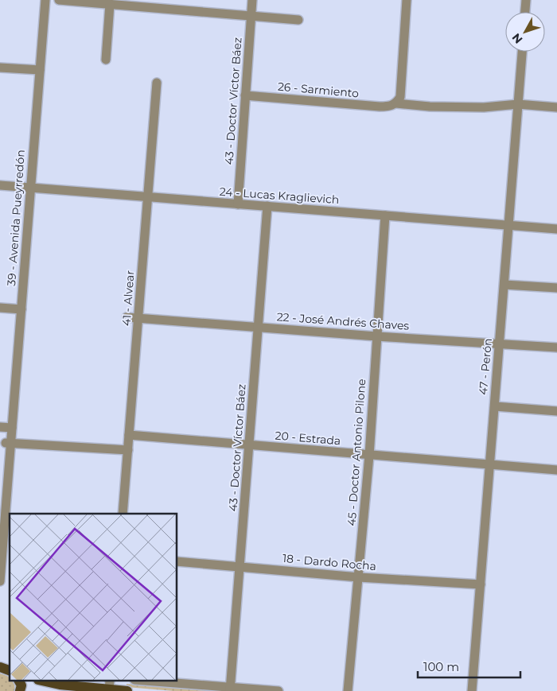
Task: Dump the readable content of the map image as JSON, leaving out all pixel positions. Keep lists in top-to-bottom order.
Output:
{
  "streets": {
    "street": [
      "26 - Sarmiento",
      "43 - Doctor Víctor Báez",
      "24 - Lucas Kraglievich",
      "39 - Avenida Pueyrredón",
      "41 - Alvear",
      "22 - José Andrés Chaves",
      "47 - Perón",
      "20 - Estrada",
      "45 - Doctor Antonio Pilone",
      "18 - Dardo Rocha"
    ]
  },
  "crossings": [
    ["26 - Sarmiento", "43 - Doctor Víctor Báez"],
    ["26 - Sarmiento", "47 - Perón"],
    ["43 - Doctor Víctor Báez", "24 - Lucas Kraglievich"],
    ["43 - Doctor Víctor Báez", "22 - José Andrés Chaves"],
    ["43 - Doctor Víctor Báez", "20 - Estrada"],
    ["43 - Doctor Víctor Báez", "18 - Dardo Rocha"],
    ["24 - Lucas Kraglievich", "39 - Avenida Pueyrredón"],
    ["24 - Lucas Kraglievich", "41 - Alvear"],
    ["24 - Lucas Kraglievich", "47 - Perón"],
    ["24 - Lucas Kraglievich", "45 - Doctor Antonio Pilone"],
    ["41 - Alvear", "22 - José Andrés Chaves"],
    ["41 - Alvear", "20 - Estrada"],
    ["22 - José Andrés Chaves", "47 - Perón"],
    ["22 - José Andrés Chaves", "45 - Doctor Antonio Pilone"],
    ["47 - Perón", "20 - Estrada"],
    ["47 - Perón", "18 - Dardo Rocha"],
    ["20 - Estrada", "45 - Doctor Antonio Pilone"],
    ["45 - Doctor Antonio Pilone", "18 - Dardo Rocha"]
  ],
  "scale_bar": "100 m",
  "north": "bottom left"
}
